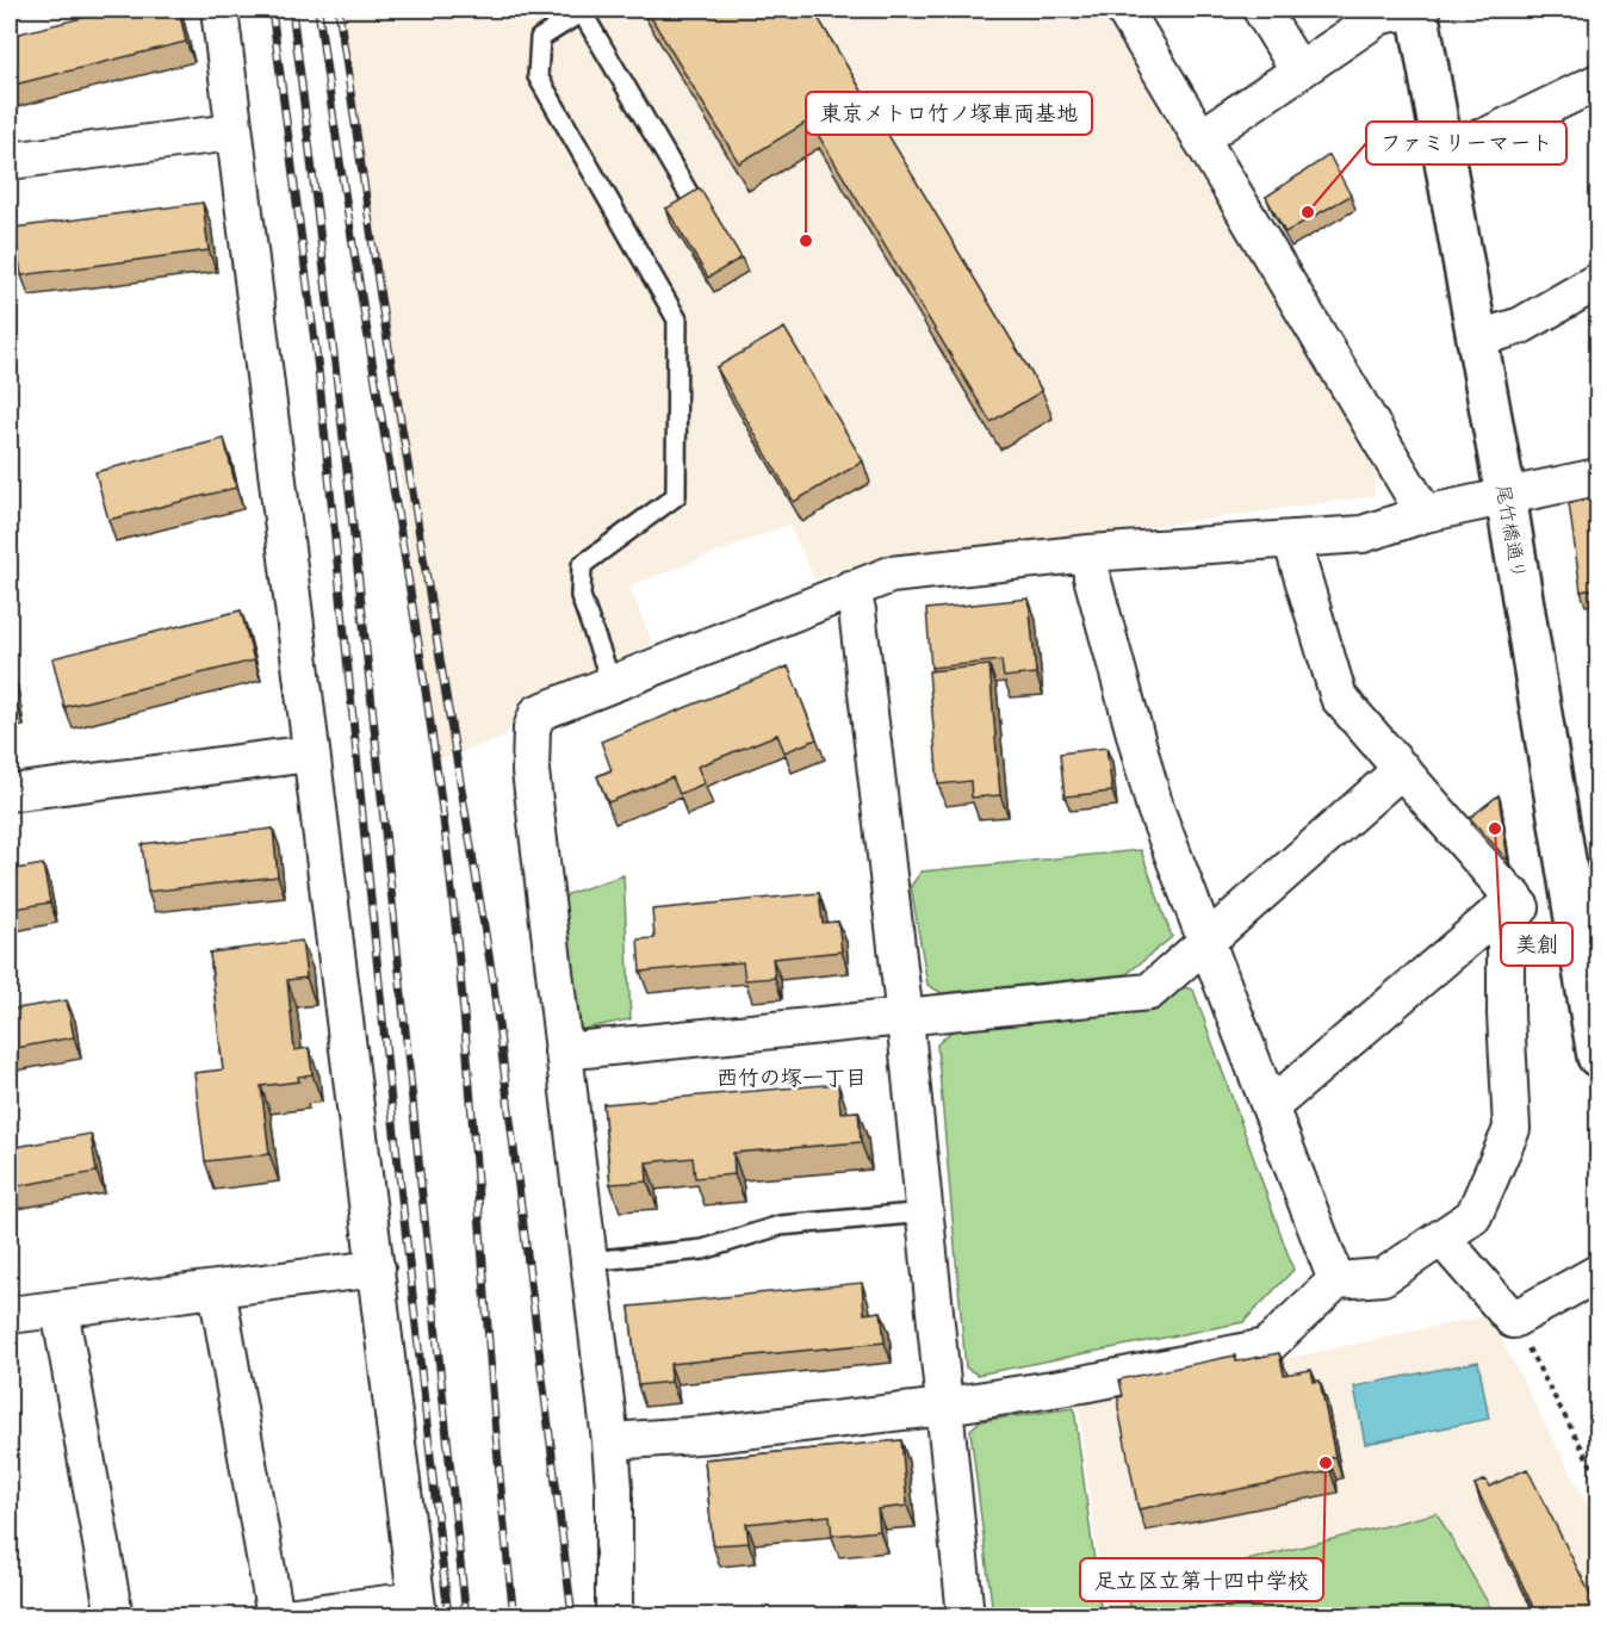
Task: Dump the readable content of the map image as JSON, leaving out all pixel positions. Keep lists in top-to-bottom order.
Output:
{
  "streets": {
    "main road": ["尾竹橋通り"]
  },
  "districts": ["西竹の塚一丁目"],
  "places": [
    "ファミリーマート",
    "東京メトロ竹ノ塚車両基地",
    "美創",
    "足立区立第十四中学校"
  ]
}
